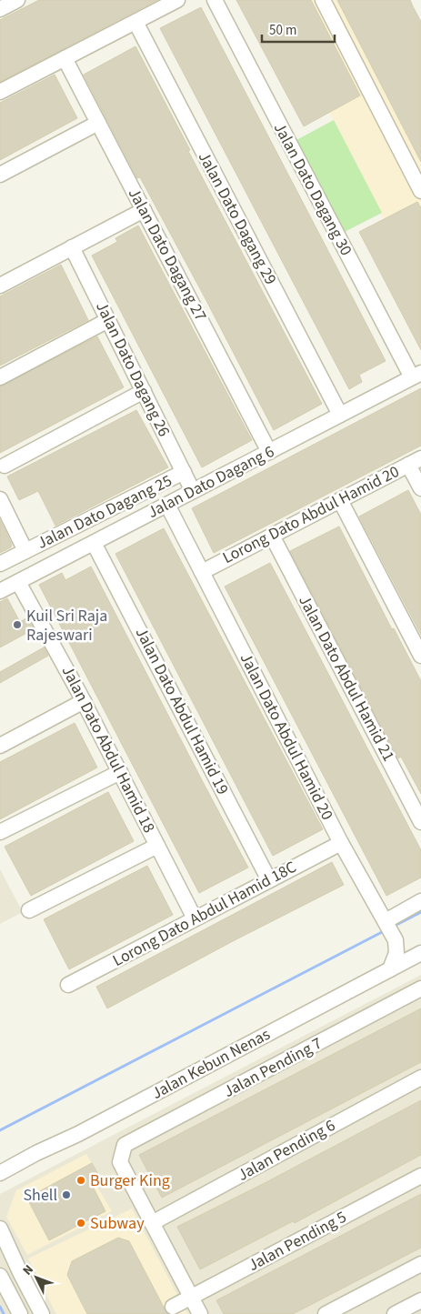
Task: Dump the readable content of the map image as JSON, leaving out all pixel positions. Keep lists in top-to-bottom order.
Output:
{
  "streets": {
    "street": [
      "Jalan Dato Dagang 30",
      "Jalan Dato Dagang 29",
      "Jalan Dato Dagang 27",
      "Jalan Dato Dagang 26",
      "Jalan Dato Dagang 6",
      "Jalan Dato Dagang 25",
      "Lorong Dato Abdul Hamid 20",
      "Jalan Dato Abdul Hamid 21",
      "Jalan Dato Abdul Hamid 19",
      "Jalan Dato Abdul Hamid 20",
      "Jalan Dato Abdul Hamid 18",
      "Lorong Dato Abdul Hamid 18C",
      "Jalan Kebun Nenas",
      "Jalan Pending 7",
      "Jalan Pending 6",
      "Jalan Pending 5"
    ]
  },
  "crossings": [
    ["Jalan Dato Dagang 30", "Jalan Dato Dagang 6"],
    ["Jalan Dato Dagang 29", "Jalan Dato Dagang 6"],
    ["Jalan Dato Dagang 27", "Jalan Dato Dagang 6"],
    ["Jalan Dato Dagang 26", "Jalan Dato Dagang 6"],
    ["Jalan Dato Dagang 26", "Jalan Dato Dagang 25"],
    ["Jalan Dato Dagang 6", "Jalan Dato Abdul Hamid 19"],
    ["Jalan Dato Dagang 6", "Jalan Dato Abdul Hamid 20"],
    ["Jalan Dato Dagang 6", "Jalan Dato Abdul Hamid 18"],
    ["Lorong Dato Abdul Hamid 20", "Jalan Dato Abdul Hamid 21"],
    ["Lorong Dato Abdul Hamid 20", "Jalan Dato Abdul Hamid 20"],
    ["Jalan Dato Abdul Hamid 19", "Lorong Dato Abdul Hamid 18C"],
    ["Jalan Dato Abdul Hamid 20", "Lorong Dato Abdul Hamid 18C"],
    ["Jalan Dato Abdul Hamid 20", "Jalan Kebun Nenas"],
    ["Jalan Dato Abdul Hamid 18", "Lorong Dato Abdul Hamid 18C"],
    ["Jalan Pending 7", "Jalan Pending 6"]
  ],
  "places": [
    "Kuil Sri Raja Rajeswari",
    "Burger King",
    "Shell",
    "Subway"
  ],
  "scale_bar": "50 m",
  "north": "top left"
}
